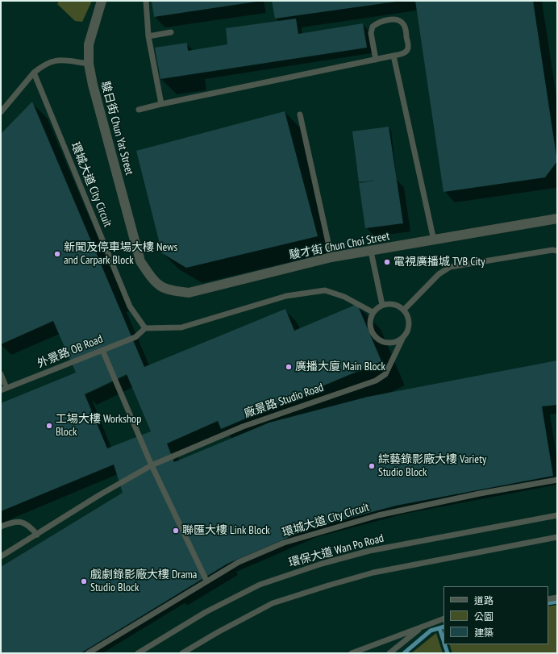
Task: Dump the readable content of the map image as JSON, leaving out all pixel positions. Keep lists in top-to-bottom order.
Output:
{
  "streets": {
    "street": ["駿日街 Chun Yat Street", "駿才街 Chun Choi Street"],
    "lane": [
      "環城大道 City Circuit",
      "外景路 OB Road",
      "廠景路 Studio Road",
      "環保大道 Wan Po Road"
    ]
  },
  "crossings": [
    ["駿日街 Chun Yat Street", "駿才街 Chun Choi Street"],
    ["環城大道 City Circuit", "外景路 OB Road"]
  ],
  "places": [
    "新聞及停車場大樓 News and Carpark Block",
    "電視廣播城 TVB City",
    "廣播大廈 Main Block",
    "工場大樓 Workshop Block",
    "綜藝錄影廠大樓 Variety Studio Block",
    "聯匯大樓 Link Block",
    "戲劇錄影廠大樓 Drama Studio Block"
  ],
  "legend": ["道路", "公園", "建築"]
}
